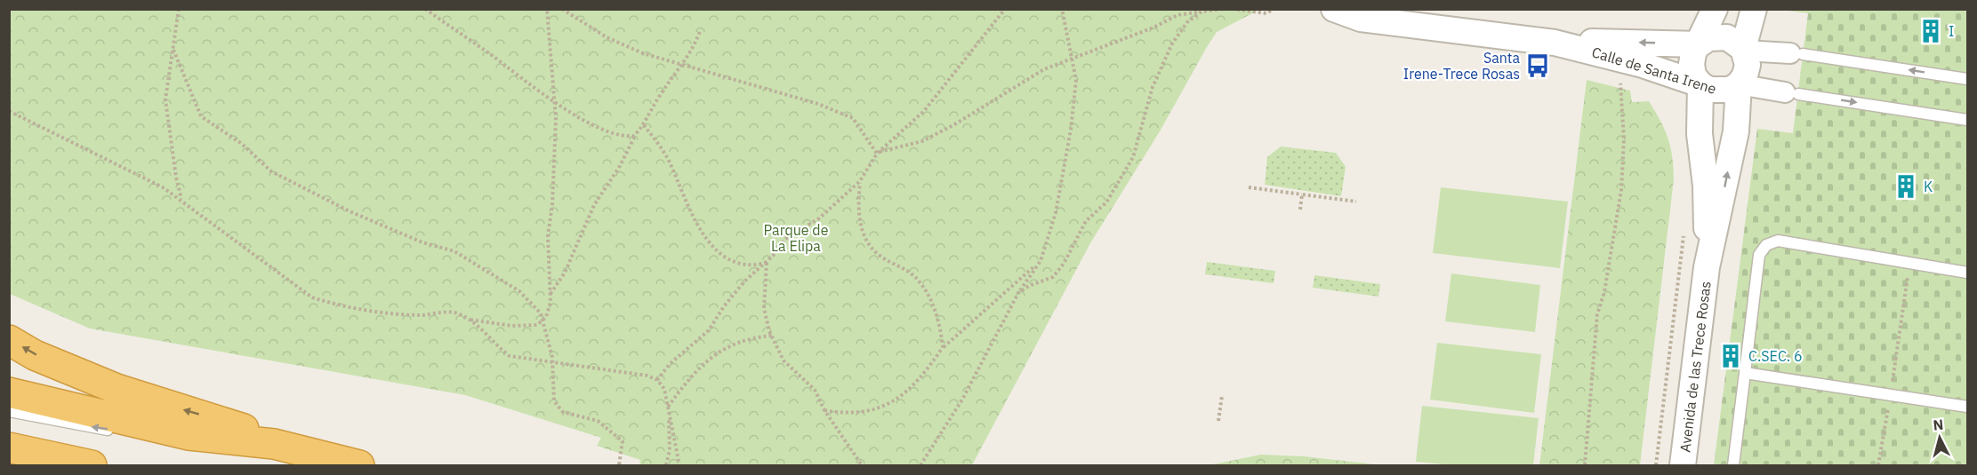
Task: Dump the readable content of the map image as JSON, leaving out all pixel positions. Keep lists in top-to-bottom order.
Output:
{
  "streets": {
    "street": ["Calle de Santa Irene", "Avenida de las Trece Rosas"]
  },
  "crossings": [
    ["Calle de Santa Irene", "Avenida de las Trece Rosas"]
  ],
  "parks": ["Parque de La Elipa"],
  "places": {
    "building": ["I", "K", "C.SEC. 6"],
    "bus stop": ["Santa Irene-Trece Rosas"]
  },
  "north": "top"
}
